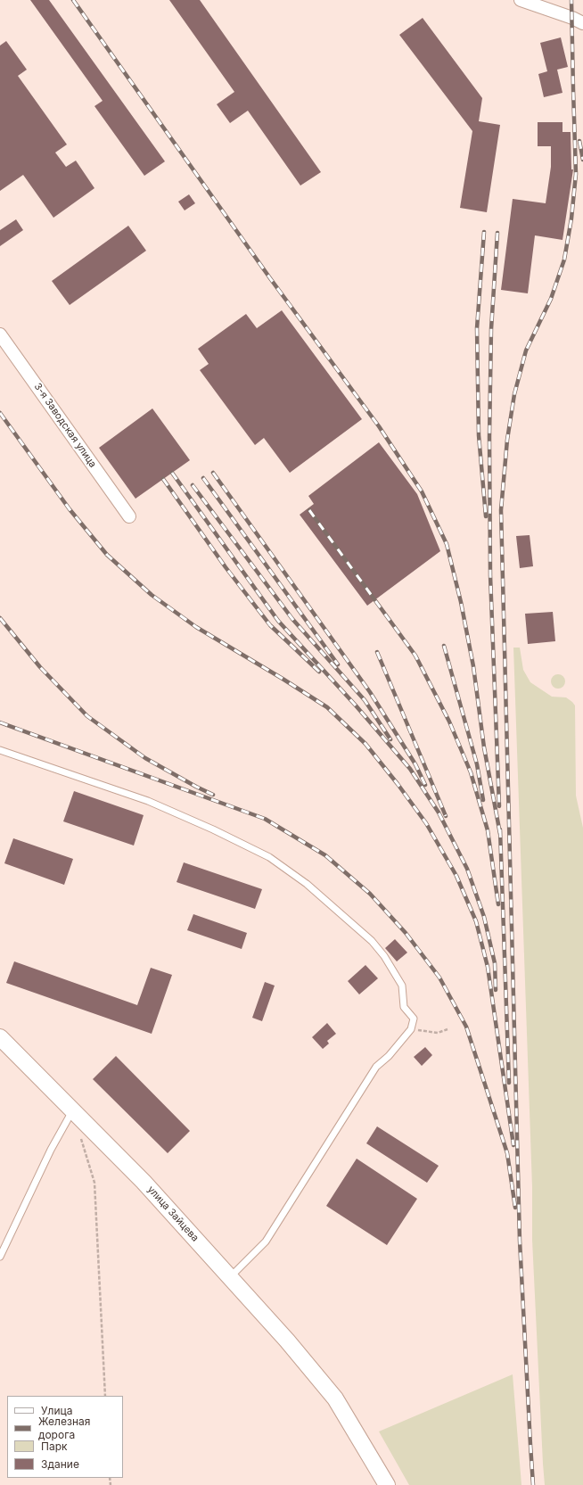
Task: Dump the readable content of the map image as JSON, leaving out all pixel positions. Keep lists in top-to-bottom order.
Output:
{
  "streets": {
    "street": ["3-я Заводская улица", "улица Зайцева"]
  },
  "legend": [
    "Улица",
    "Железная дорога",
    "Парк",
    "Здание"
  ]
}
